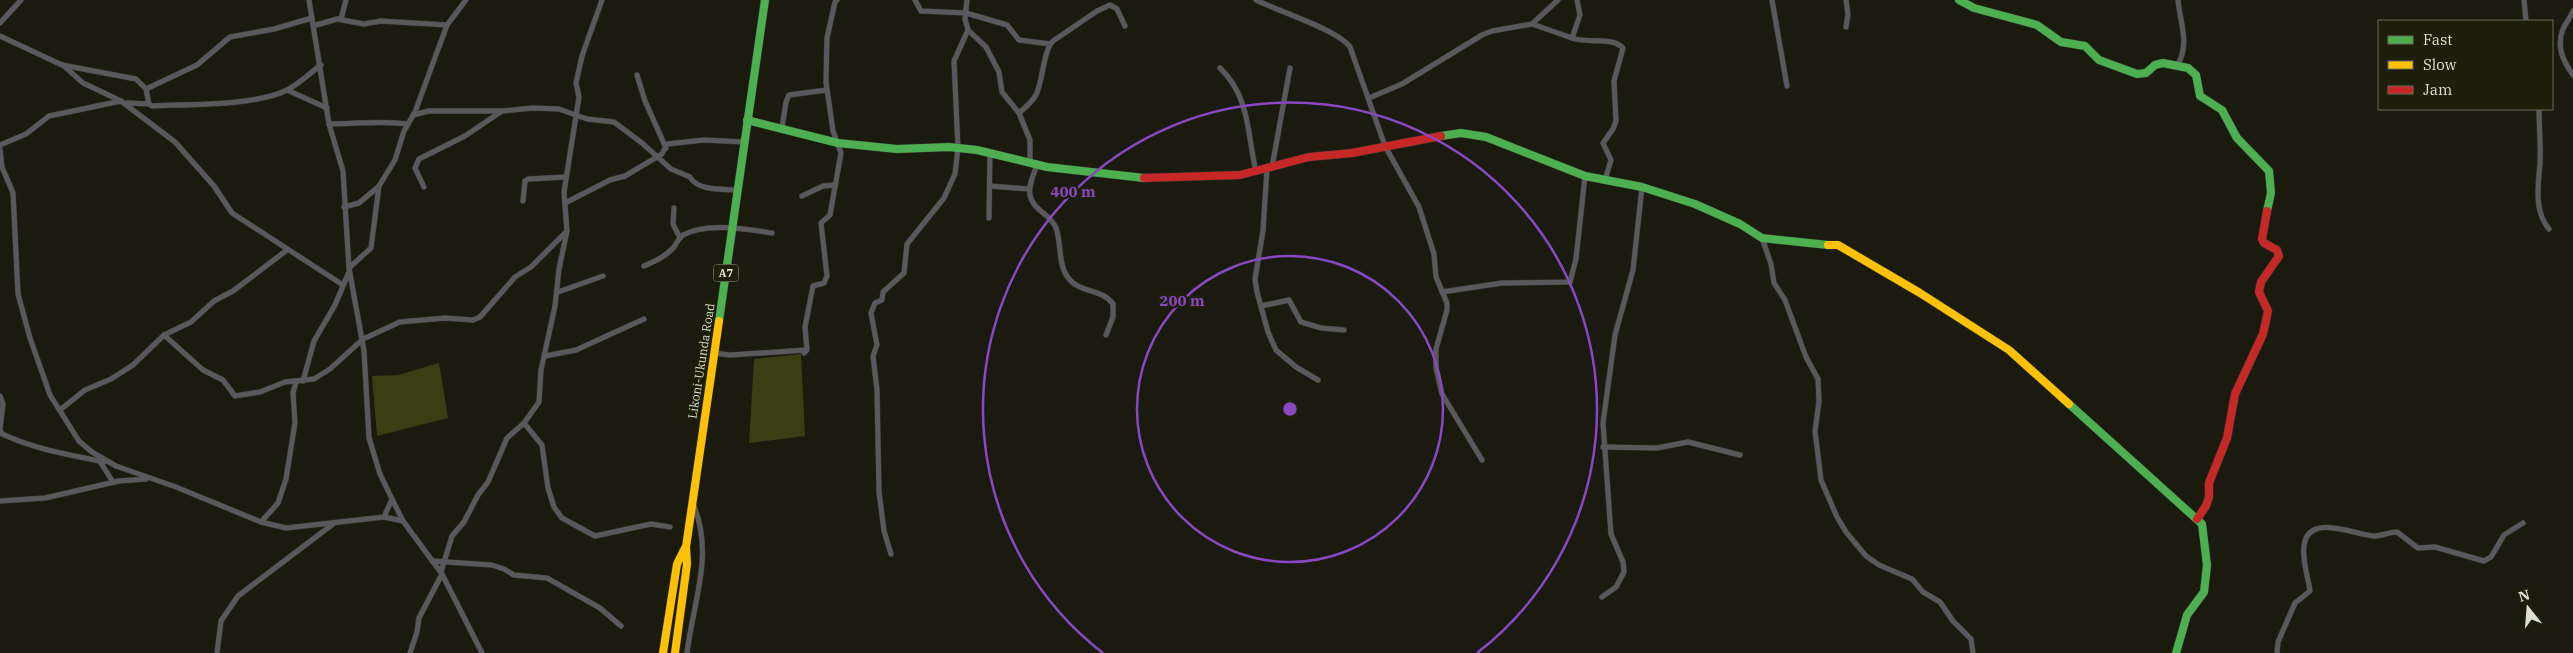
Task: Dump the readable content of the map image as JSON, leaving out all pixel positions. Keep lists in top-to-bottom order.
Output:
{
  "streets": {
    "main road": ["A7", "Likoni-Ukunda Road"]
  },
  "legend": ["Fast", "Slow", "Jam"],
  "north": "top",
  "rings": ["400 m", "200 m"]
}
